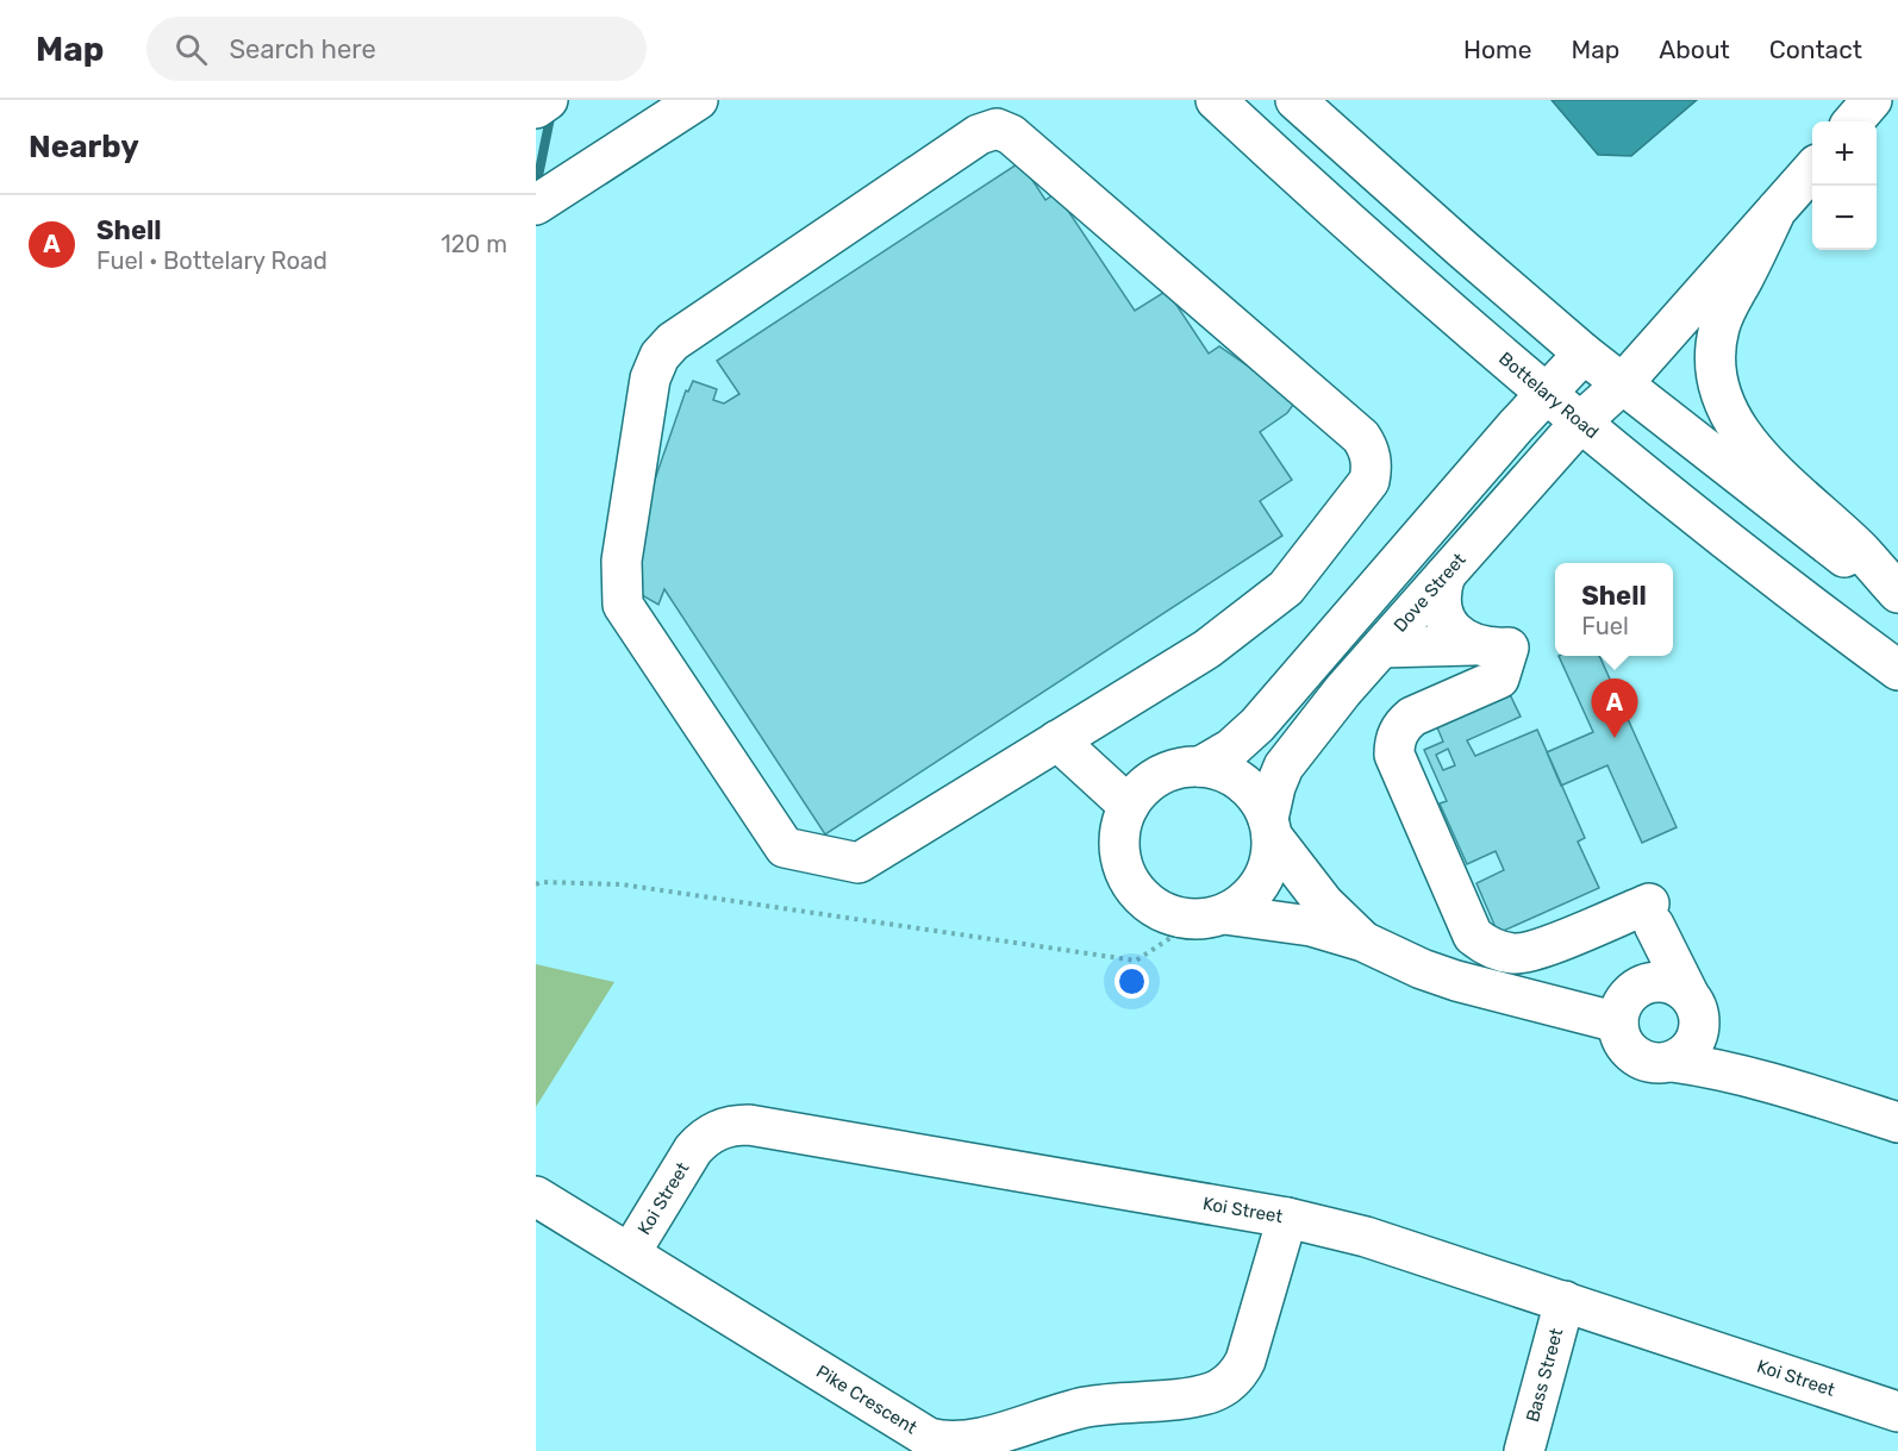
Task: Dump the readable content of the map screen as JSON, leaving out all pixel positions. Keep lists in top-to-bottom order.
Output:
{
  "streets": {
    "main road": [
      "Bottelary Road",
      "Dove Street",
      "Koi Street",
      "Bass Street",
      "Pike Crescent"
    ]
  },
  "crossings": [
    ["Bottelary Road", "Dove Street"],
    ["Koi Street", "Bass Street"],
    ["Koi Street", "Pike Crescent"]
  ],
  "page": {
    "header": "Map",
    "search": "Search here",
    "nav": [
      "Home",
      "Map",
      "About",
      "Contact"
    ],
    "heading": "Nearby",
    "map_buttons": ["+", "−"],
    "list": [
      {
        "mark": "A",
        "name": "Shell",
        "note": "Fuel · Bottelary Road",
        "value": "120 m"
      }
    ],
    "popup": ["Shell", "Fuel"],
    "pins": "A"
  }
}
